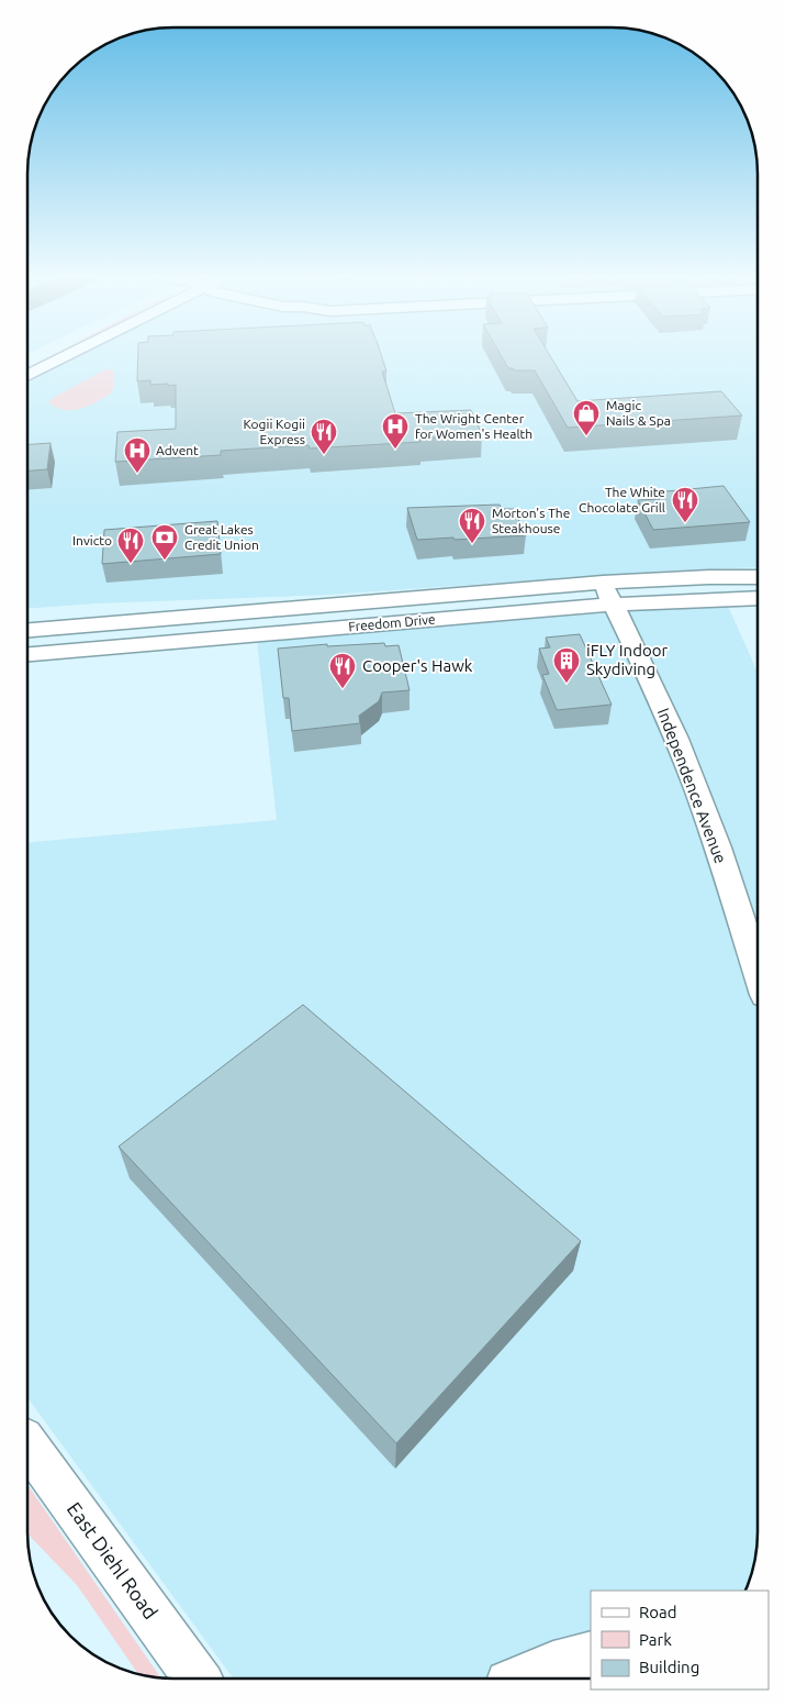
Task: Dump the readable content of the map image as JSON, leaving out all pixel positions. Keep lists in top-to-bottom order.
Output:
{
  "streets": {
    "street": ["Freedom Drive", "Independence Avenue", "East Diehl Road"]
  },
  "crossings": [
    ["Freedom Drive", "Independence Avenue"]
  ],
  "places": {
    "shop": ["Magic Nails & Spa"],
    "hospital": ["The Wright Center for Women's Health", "Advent"],
    "restaurant": [
      "Kogii Kogii Express",
      "The White Chocolate Grill",
      "Morton's The Steakhouse",
      "Invicto",
      "Cooper's Hawk"
    ],
    "bank": ["Great Lakes Credit Union"],
    "building": ["iFLY Indoor Skydiving"]
  },
  "legend": ["Road", "Park", "Building"]
}
